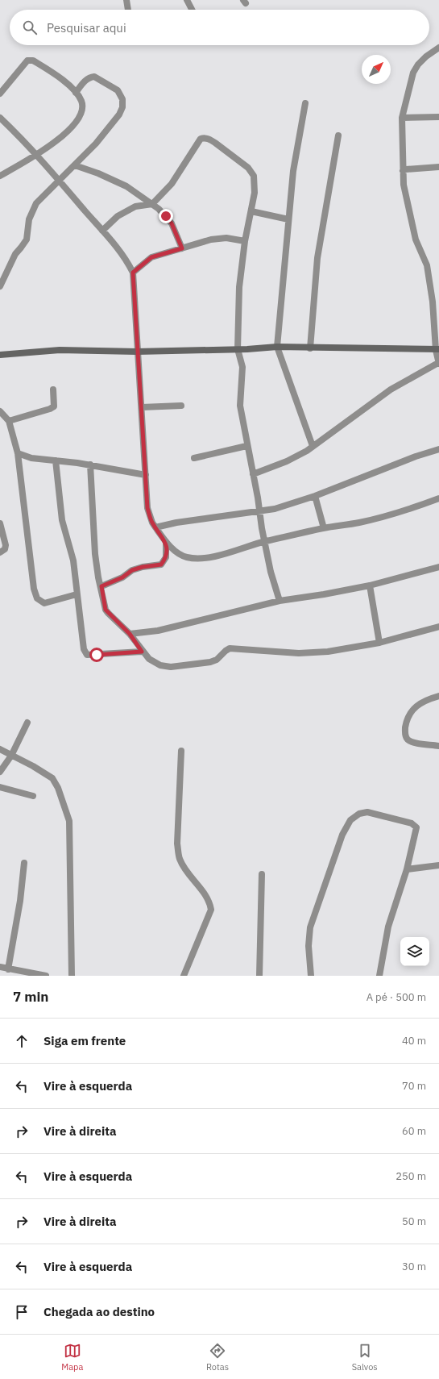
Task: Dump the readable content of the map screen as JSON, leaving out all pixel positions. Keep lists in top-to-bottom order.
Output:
{
  "north": "top right",
  "page": {
    "search": "Pesquisar aqui",
    "heading": ["7 min", "A pé · 500 m"],
    "list": [
      ["Siga em frente", "40 m"],
      ["Vire à esquerda", "70 m"],
      ["Vire à direita", "60 m"],
      ["Vire à esquerda", "250 m"],
      ["Vire à direita", "50 m"],
      ["Vire à esquerda", "30 m"],
      "Chegada ao destino"
    ],
    "nav": ["Mapa", "Rotas", "Salvos"]
  }
}
